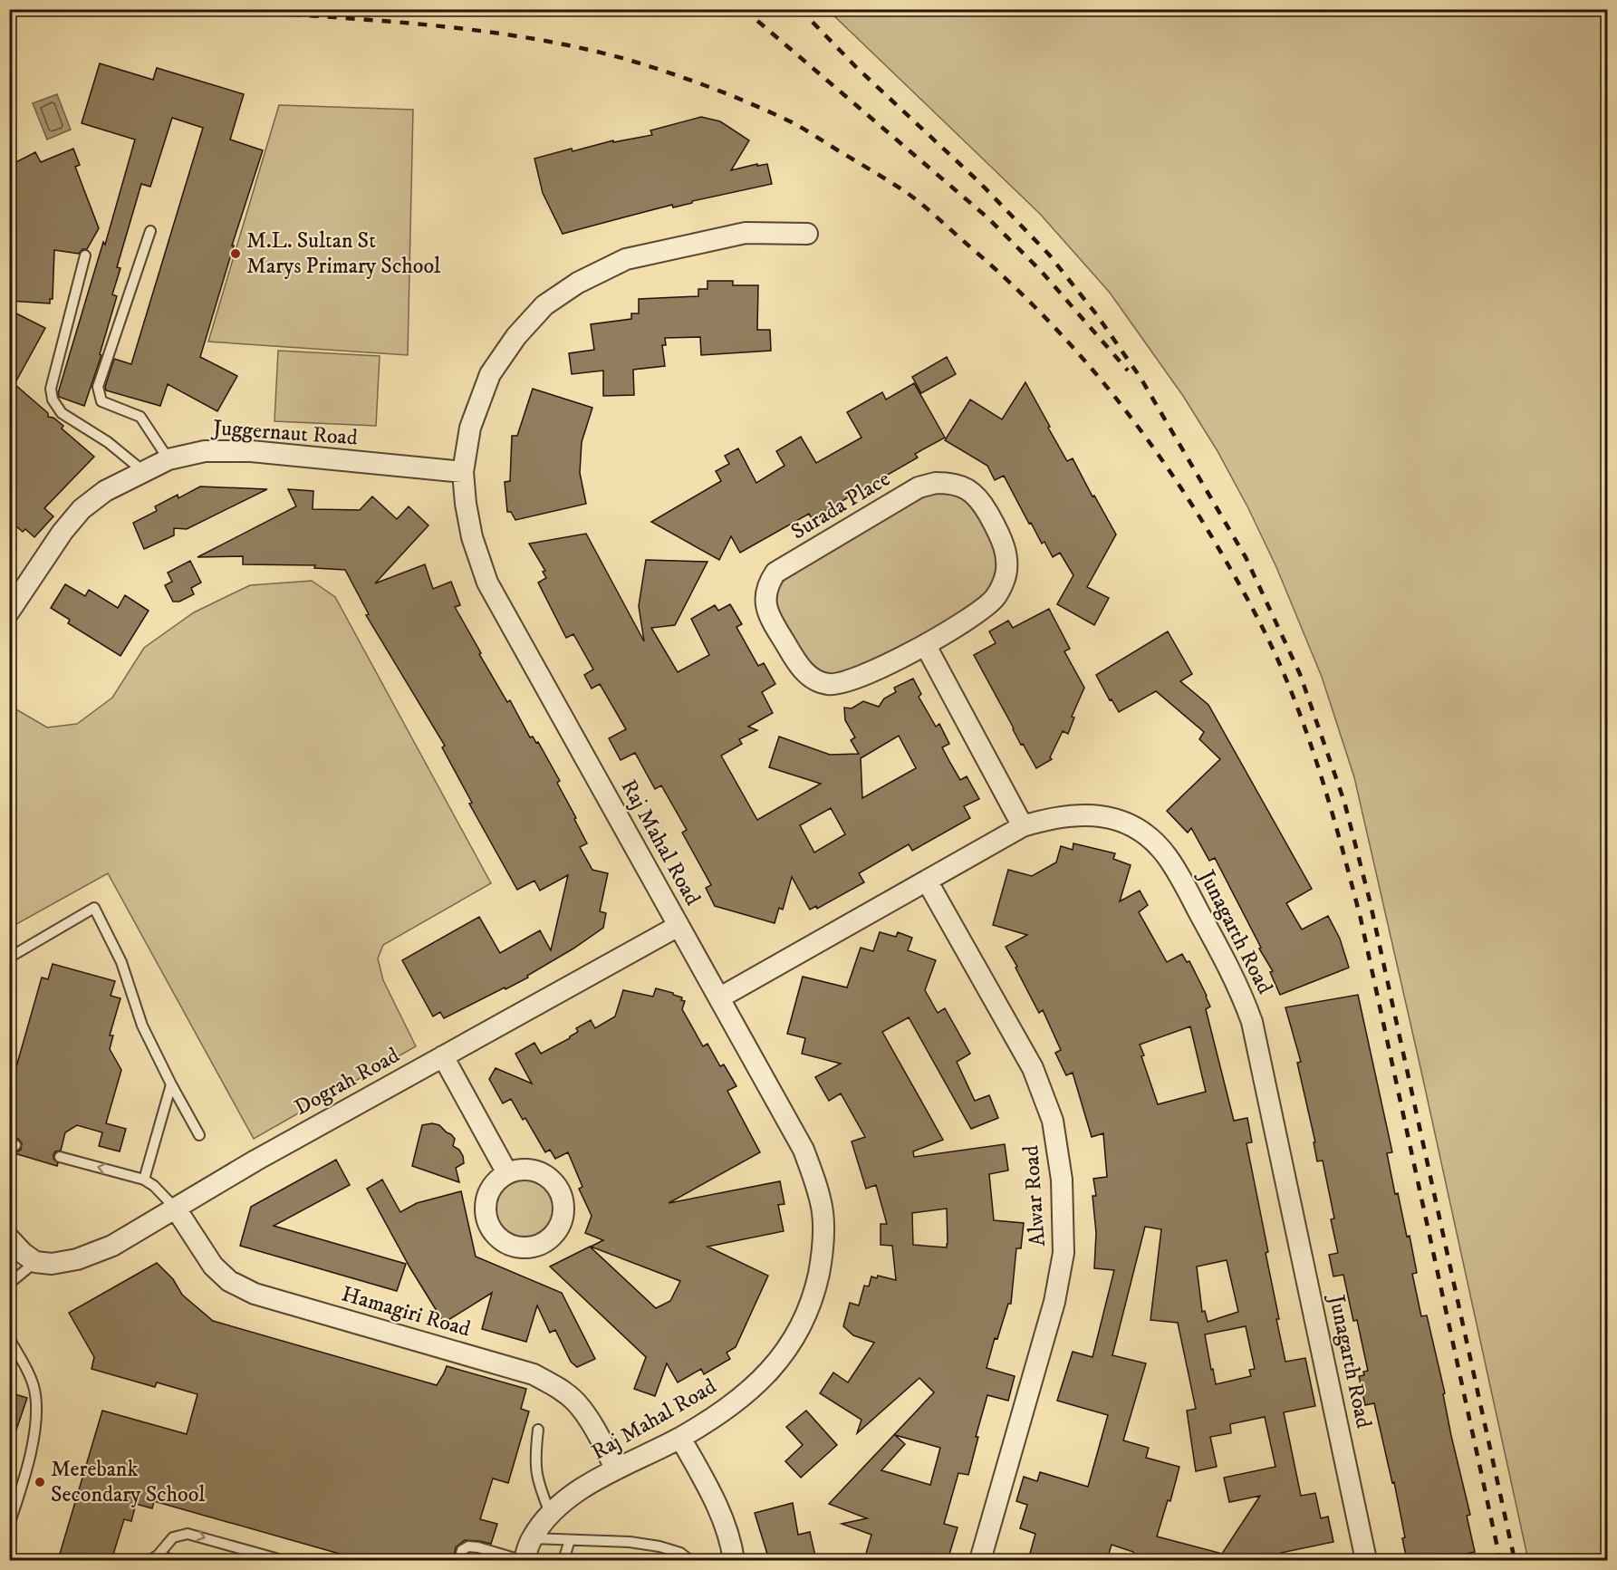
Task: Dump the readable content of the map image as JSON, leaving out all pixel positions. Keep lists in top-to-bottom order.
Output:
{
  "streets": {
    "street": [
      "Juggernaut Road",
      "Surada Place",
      "Raj Mahal Road",
      "Junagarth Road",
      "Dograh Road",
      "Alwar Road",
      "Hamagiri Road"
    ]
  },
  "crossings": [
    ["Juggernaut Road", "Raj Mahal Road"],
    ["Raj Mahal Road", "Junagarth Road"],
    ["Raj Mahal Road", "Dograh Road"],
    ["Raj Mahal Road", "Hamagiri Road"],
    ["Junagarth Road", "Alwar Road"],
    ["Dograh Road", "Hamagiri Road"]
  ],
  "places": ["M.L. Sultan St Marys Primary School", "Merebank Secondary School"]
}
